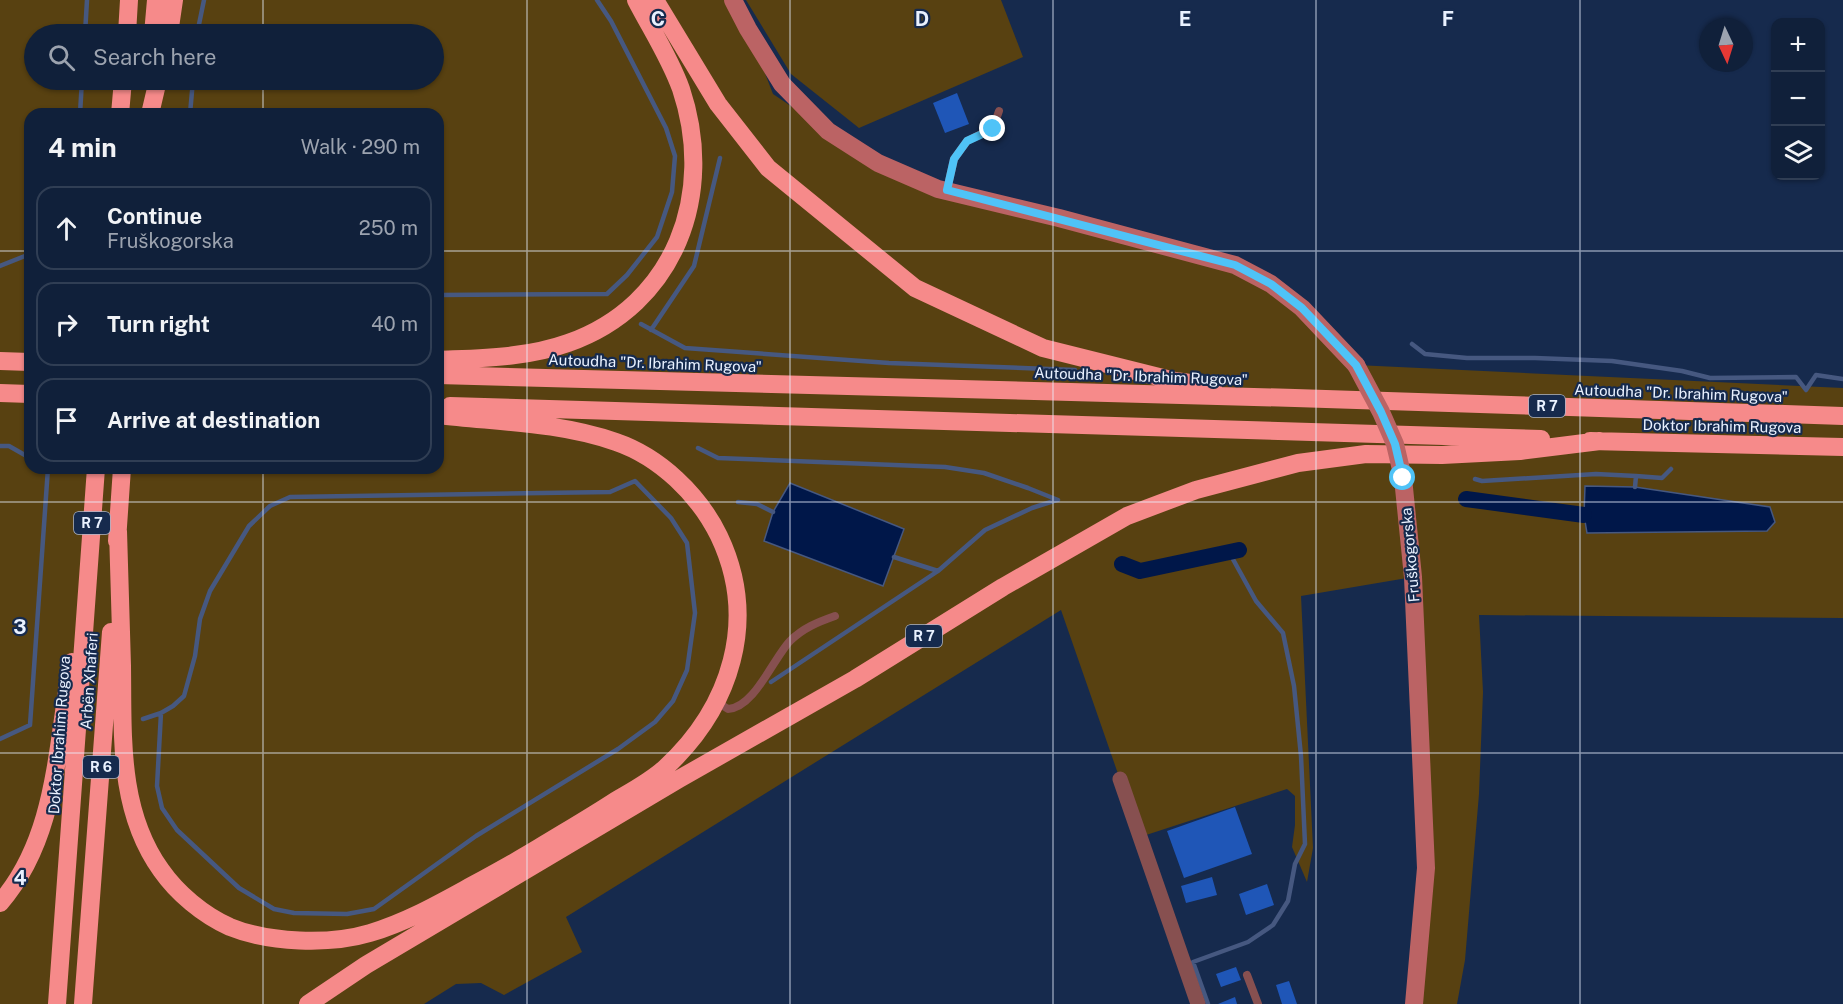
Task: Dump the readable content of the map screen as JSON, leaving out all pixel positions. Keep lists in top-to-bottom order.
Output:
{
  "streets": {
    "highway": [
      "Autoudha \"Dr. Ibrahim Rugova\"",
      "R 7",
      "Doktor Ibrahim Rugova",
      "Arbën Xhaferi",
      "R 6"
    ],
    "street": ["Fruškogorska"]
  },
  "crossings": [
    ["R 7", "Doktor Ibrahim Rugova"]
  ],
  "north": "bottom",
  "page": {
    "map_buttons": ["+", "−"],
    "search": "Search here",
    "heading": ["4 min", "Walk · 290 m"],
    "list": [
      ["Continue", "Fruškogorska", "250 m"],
      ["Turn right", "40 m"],
      "Arrive at destination"
    ]
  },
  "grid": {
    "columns": [
      "C",
      "D",
      "E",
      "F"
    ],
    "rows": ["3", "4"]
  }
}
